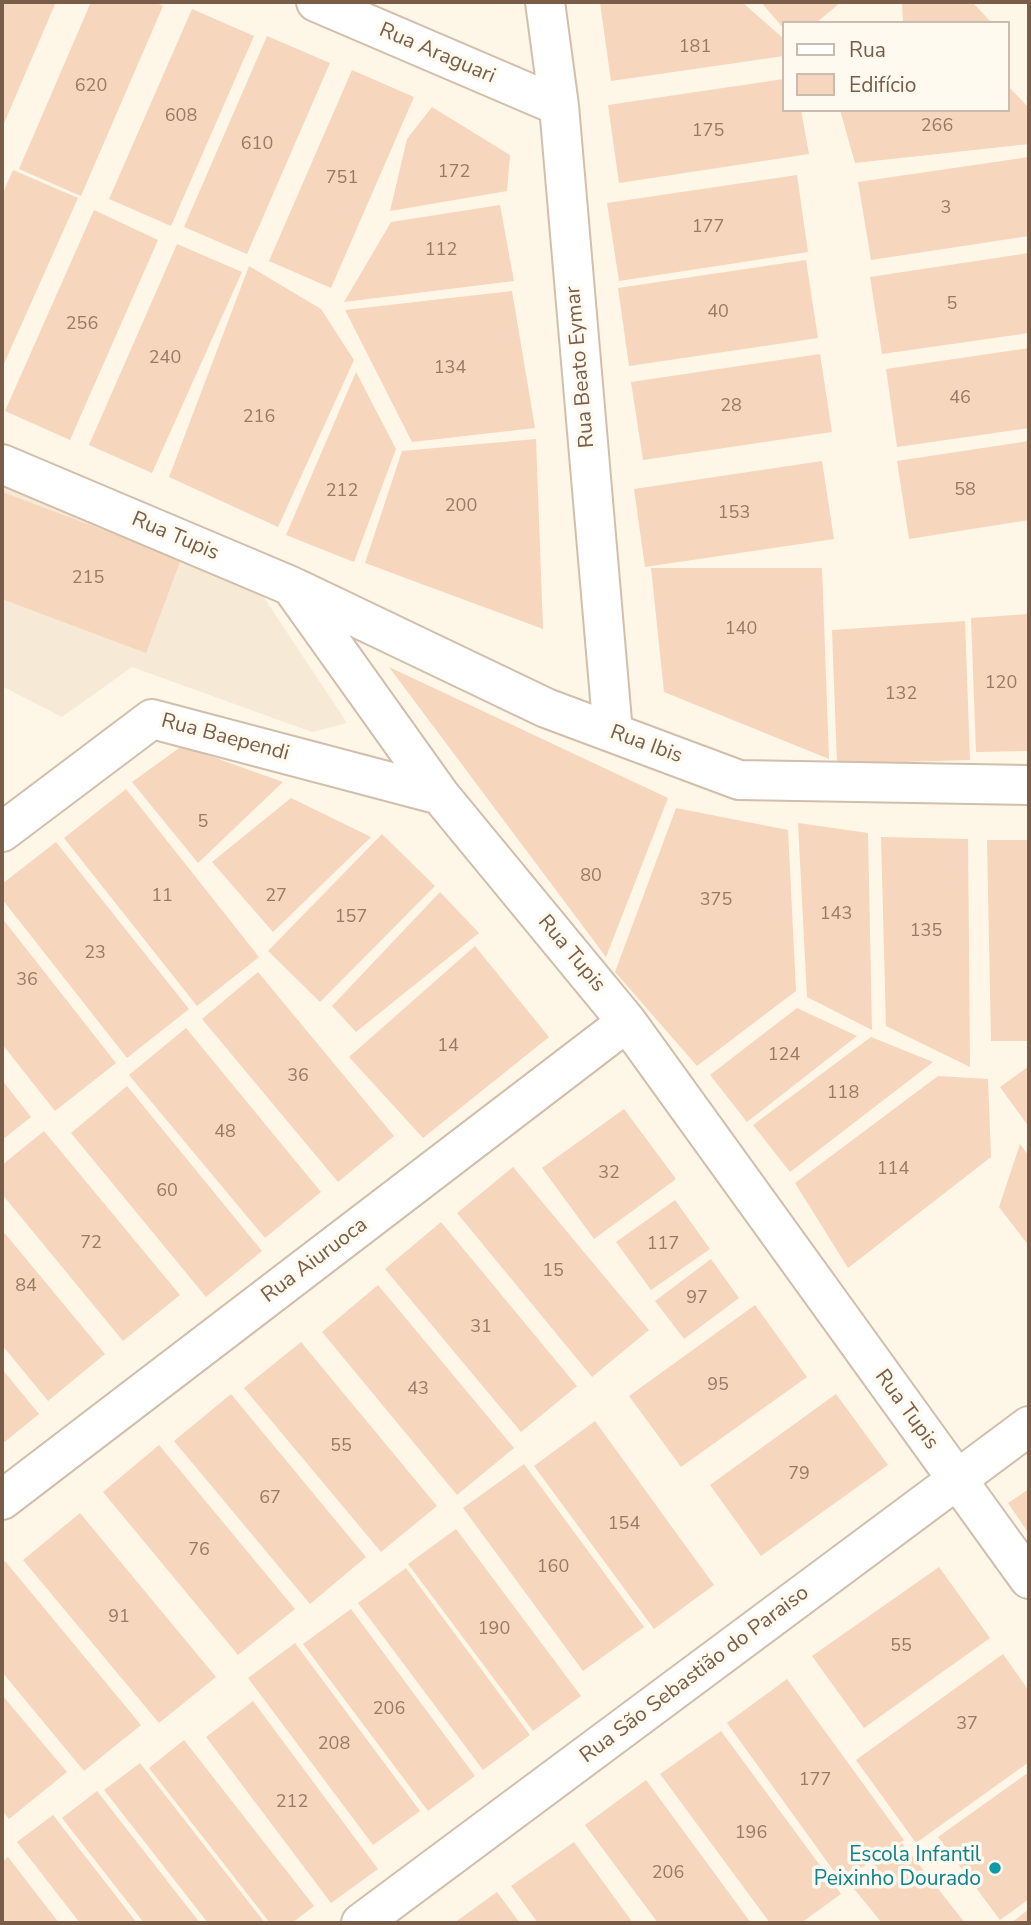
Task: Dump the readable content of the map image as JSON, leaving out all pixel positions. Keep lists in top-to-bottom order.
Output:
{
  "streets": {
    "street": [
      "Rua Araguari",
      "Rua Beato Eymar",
      "Rua Tupis",
      "Rua Baependi",
      "Rua Ibis",
      "Rua Aiuruoca",
      "Rua São Sebastião do Paraiso"
    ]
  },
  "crossings": [
    ["Rua Araguari", "Rua Beato Eymar"],
    ["Rua Beato Eymar", "Rua Ibis"],
    ["Rua Tupis", "Rua Baependi"],
    ["Rua Tupis", "Rua Ibis"],
    ["Rua Tupis", "Rua Aiuruoca"],
    ["Rua Tupis", "Rua São Sebastião do Paraiso"]
  ],
  "places": ["Escola Infantil Peixinho Dourado"],
  "house_numbers": [
    "181",
    "620",
    "608",
    "266",
    "175",
    "610",
    "172",
    "751",
    "3",
    "177",
    "112",
    "5",
    "40",
    "256",
    "240",
    "134",
    "46",
    "28",
    "216",
    "58",
    "212",
    "200",
    "153",
    "215",
    "140",
    "120",
    "132",
    "5",
    "80",
    "11",
    "27",
    "375",
    "143",
    "157",
    "135",
    "23",
    "36",
    "14",
    "124",
    "36",
    "118",
    "48",
    "114",
    "32",
    "60",
    "72",
    "117",
    "15",
    "84",
    "97",
    "31",
    "95",
    "43",
    "55",
    "79",
    "67",
    "154",
    "76",
    "160",
    "91",
    "190",
    "55",
    "206",
    "37",
    "208",
    "177",
    "212",
    "196",
    "206"
  ],
  "legend": ["Rua", "Edifício"]
}
